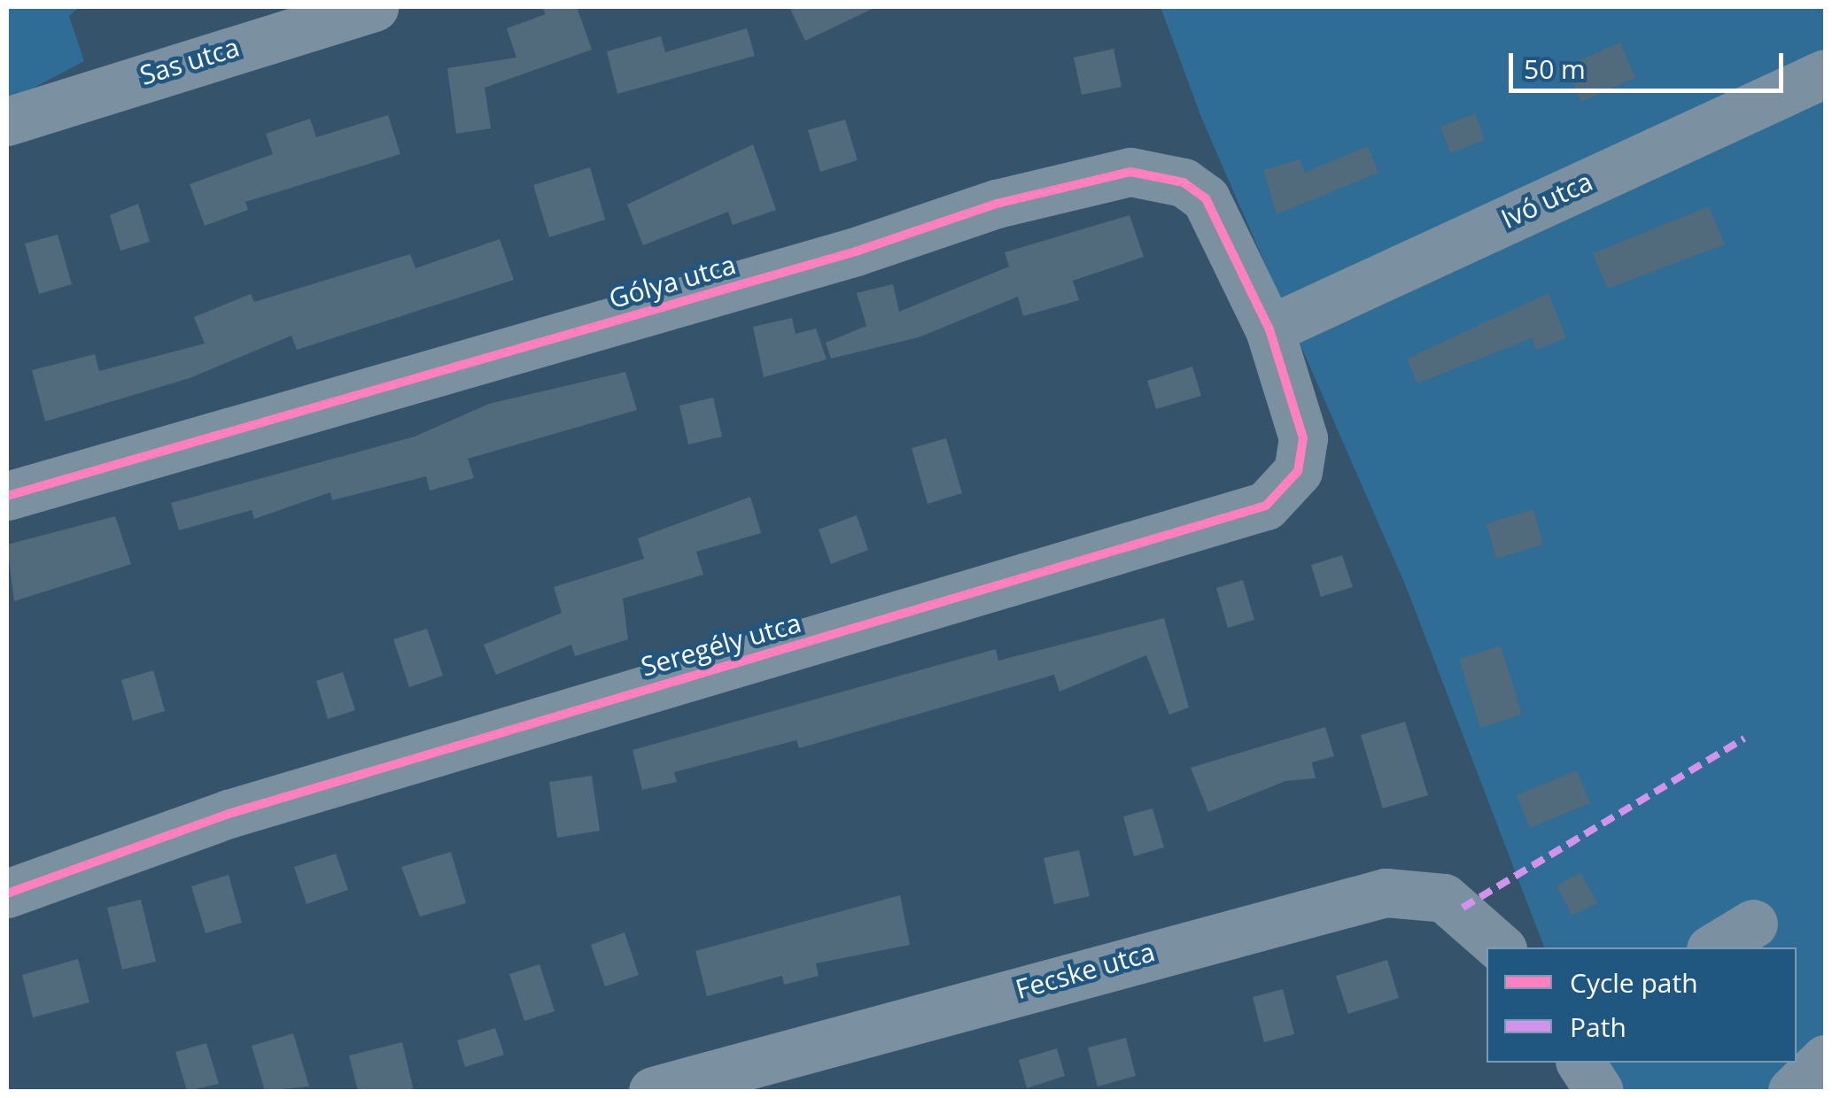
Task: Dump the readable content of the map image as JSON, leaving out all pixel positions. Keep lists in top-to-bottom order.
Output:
{
  "streets": {
    "street": [
      "Sas utca",
      "Ivó utca",
      "Gólya utca",
      "Seregély utca",
      "Fecske utca"
    ]
  },
  "crossings": [
    ["Ivó utca", "Gólya utca"],
    ["Ivó utca", "Seregély utca"],
    ["Gólya utca", "Seregély utca"]
  ],
  "legend": ["Cycle path", "Path"],
  "scale_bar": "50 m"
}
